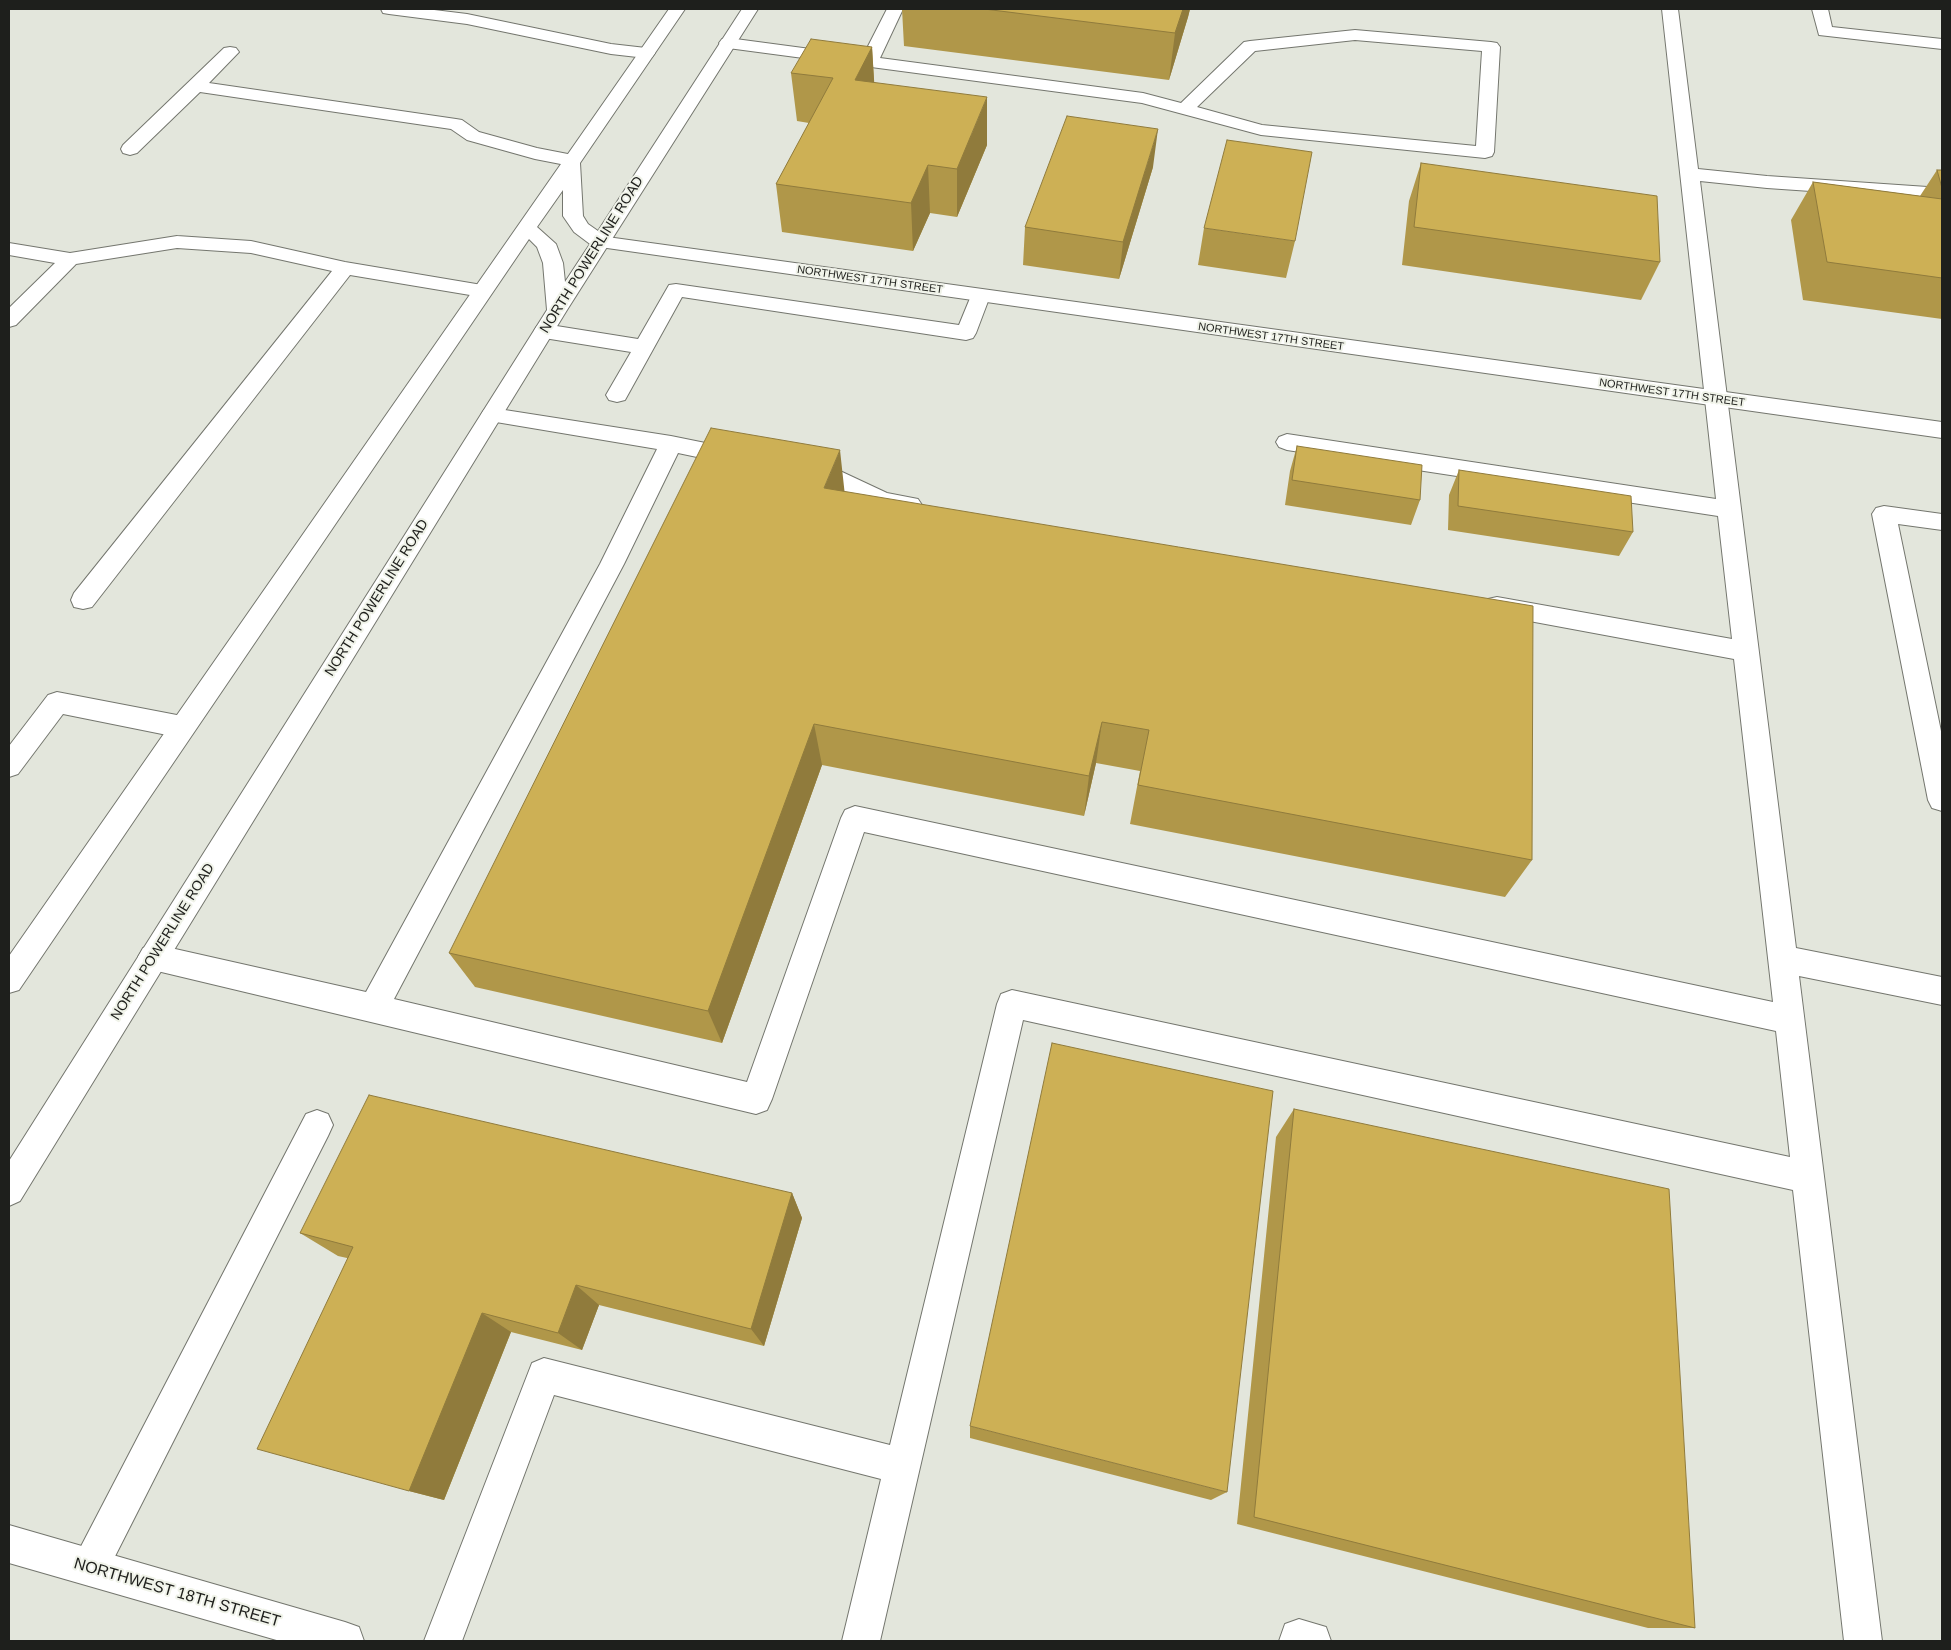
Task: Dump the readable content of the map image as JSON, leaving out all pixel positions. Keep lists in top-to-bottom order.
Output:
{
  "streets": {
    "main road": ["NORTH POWERLINE ROAD", "NORTHWEST 17TH STREET", "NORTHWEST 18TH STREET"]
  },
  "crossings": [
    ["NORTH POWERLINE ROAD", "NORTHWEST 17TH STREET"]
  ]
}
